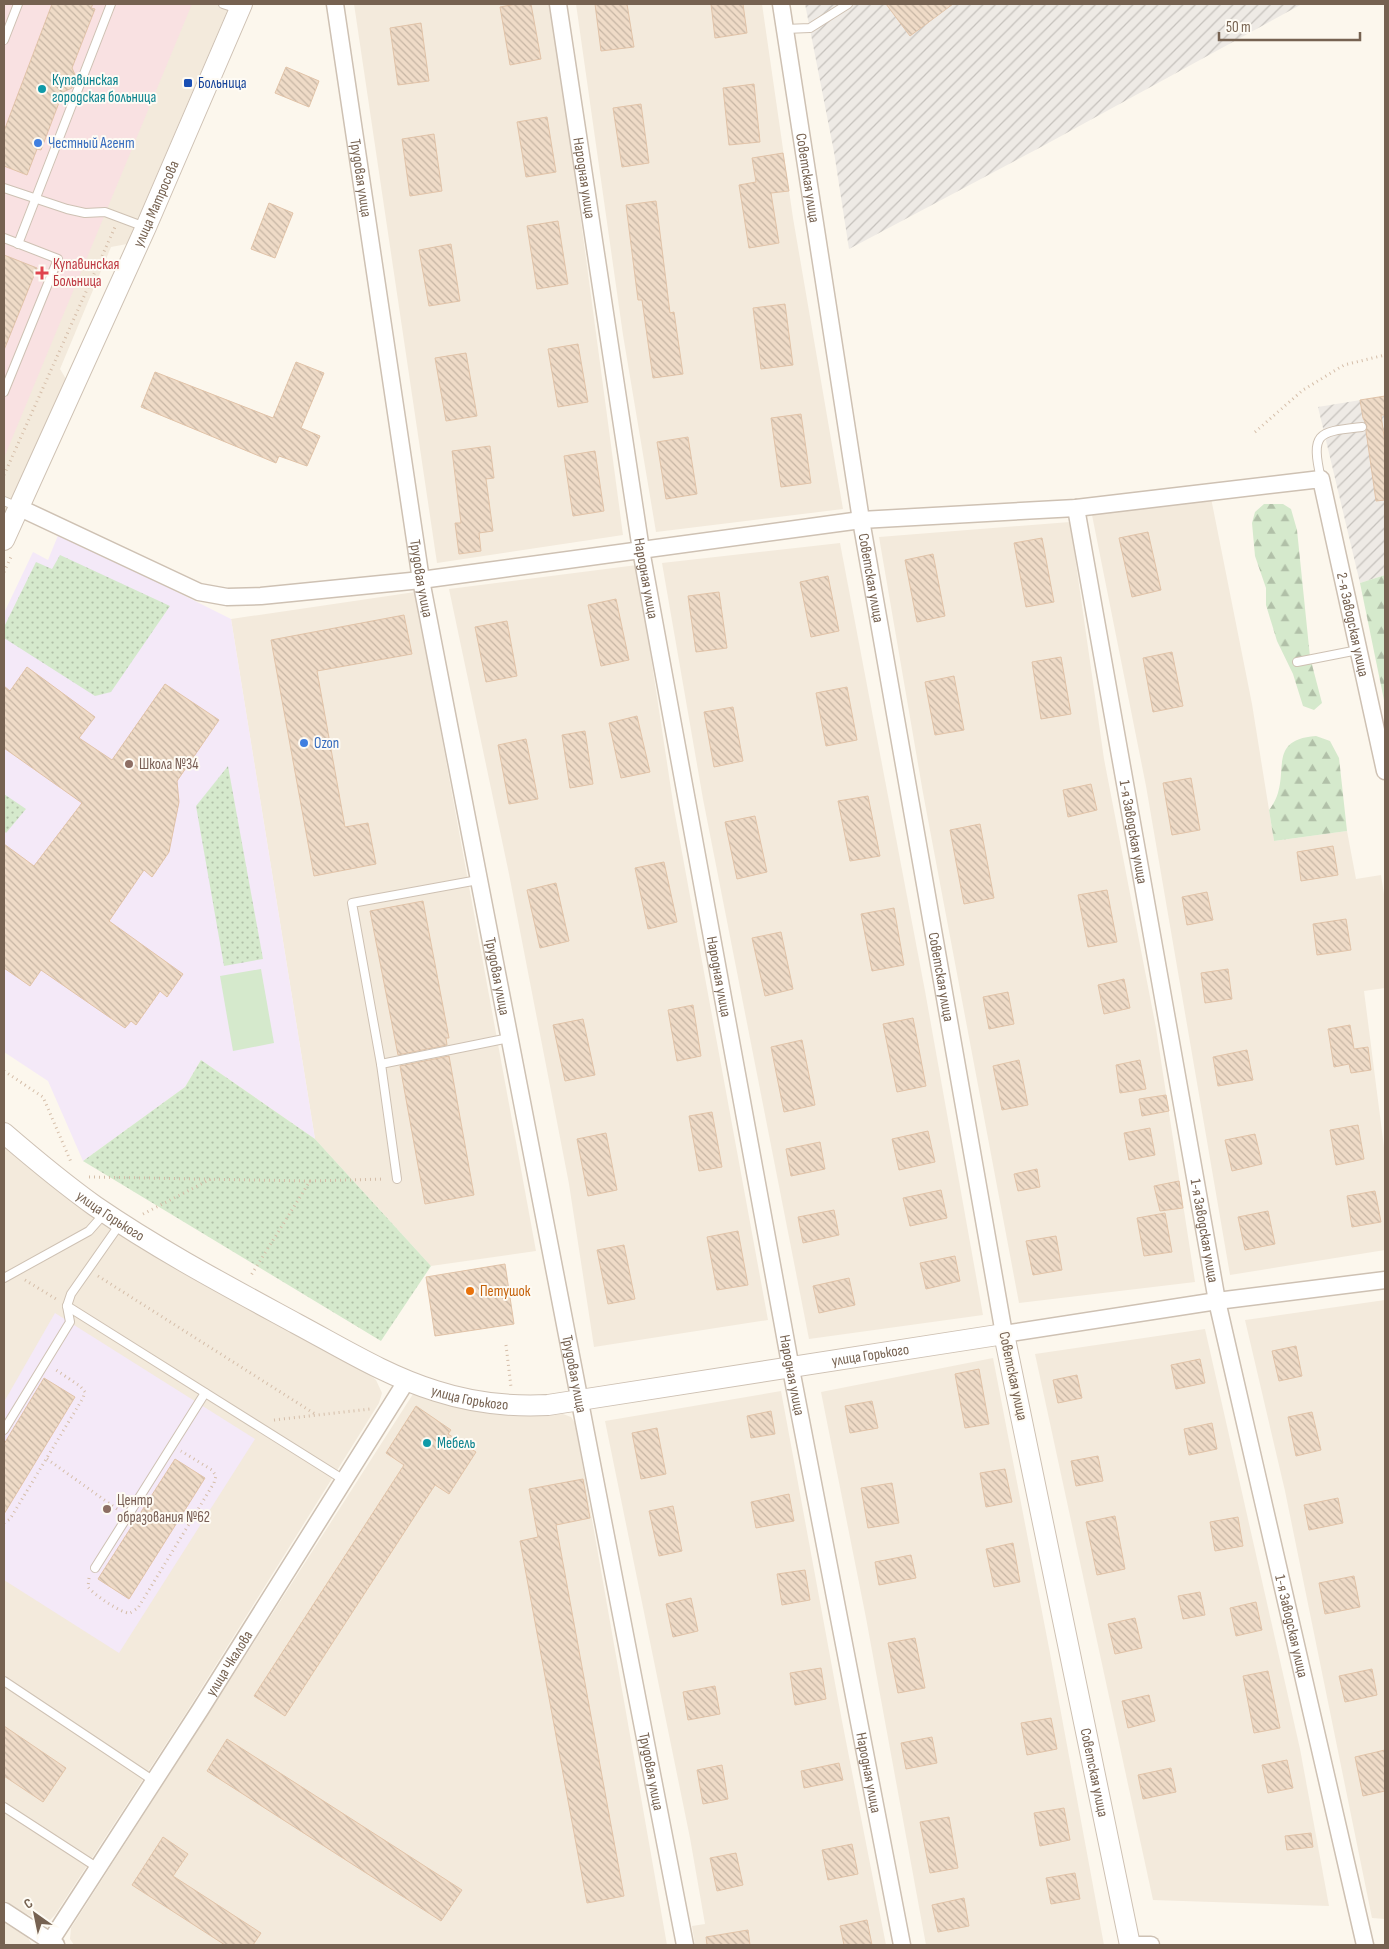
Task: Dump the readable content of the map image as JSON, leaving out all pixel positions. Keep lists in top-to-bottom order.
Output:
{
  "streets": {
    "street": [
      "Трудовая улица",
      "Народная улица",
      "Советская улица",
      "улица Матросова",
      "2-я Заводская улица",
      "1-я Заводская улица",
      "улица Горького",
      "улица Чкалова"
    ]
  },
  "crossings": [
    ["Трудовая улица", "улица Горького"],
    ["Народная улица", "улица Горького"],
    ["Советская улица", "улица Горького"],
    ["улица Горького", "улица Чкалова"]
  ],
  "places": {
    "transit": ["Больница"],
    "other": [
      "Купавинская городская больница",
      "Честный Агент",
      "Ozon",
      "Школа №34",
      "Петушок",
      "Мебель",
      "Центр образования №62"
    ],
    "health": ["Купавинская Больница"]
  },
  "scale_bar": "50 m",
  "north": "top left"
}
